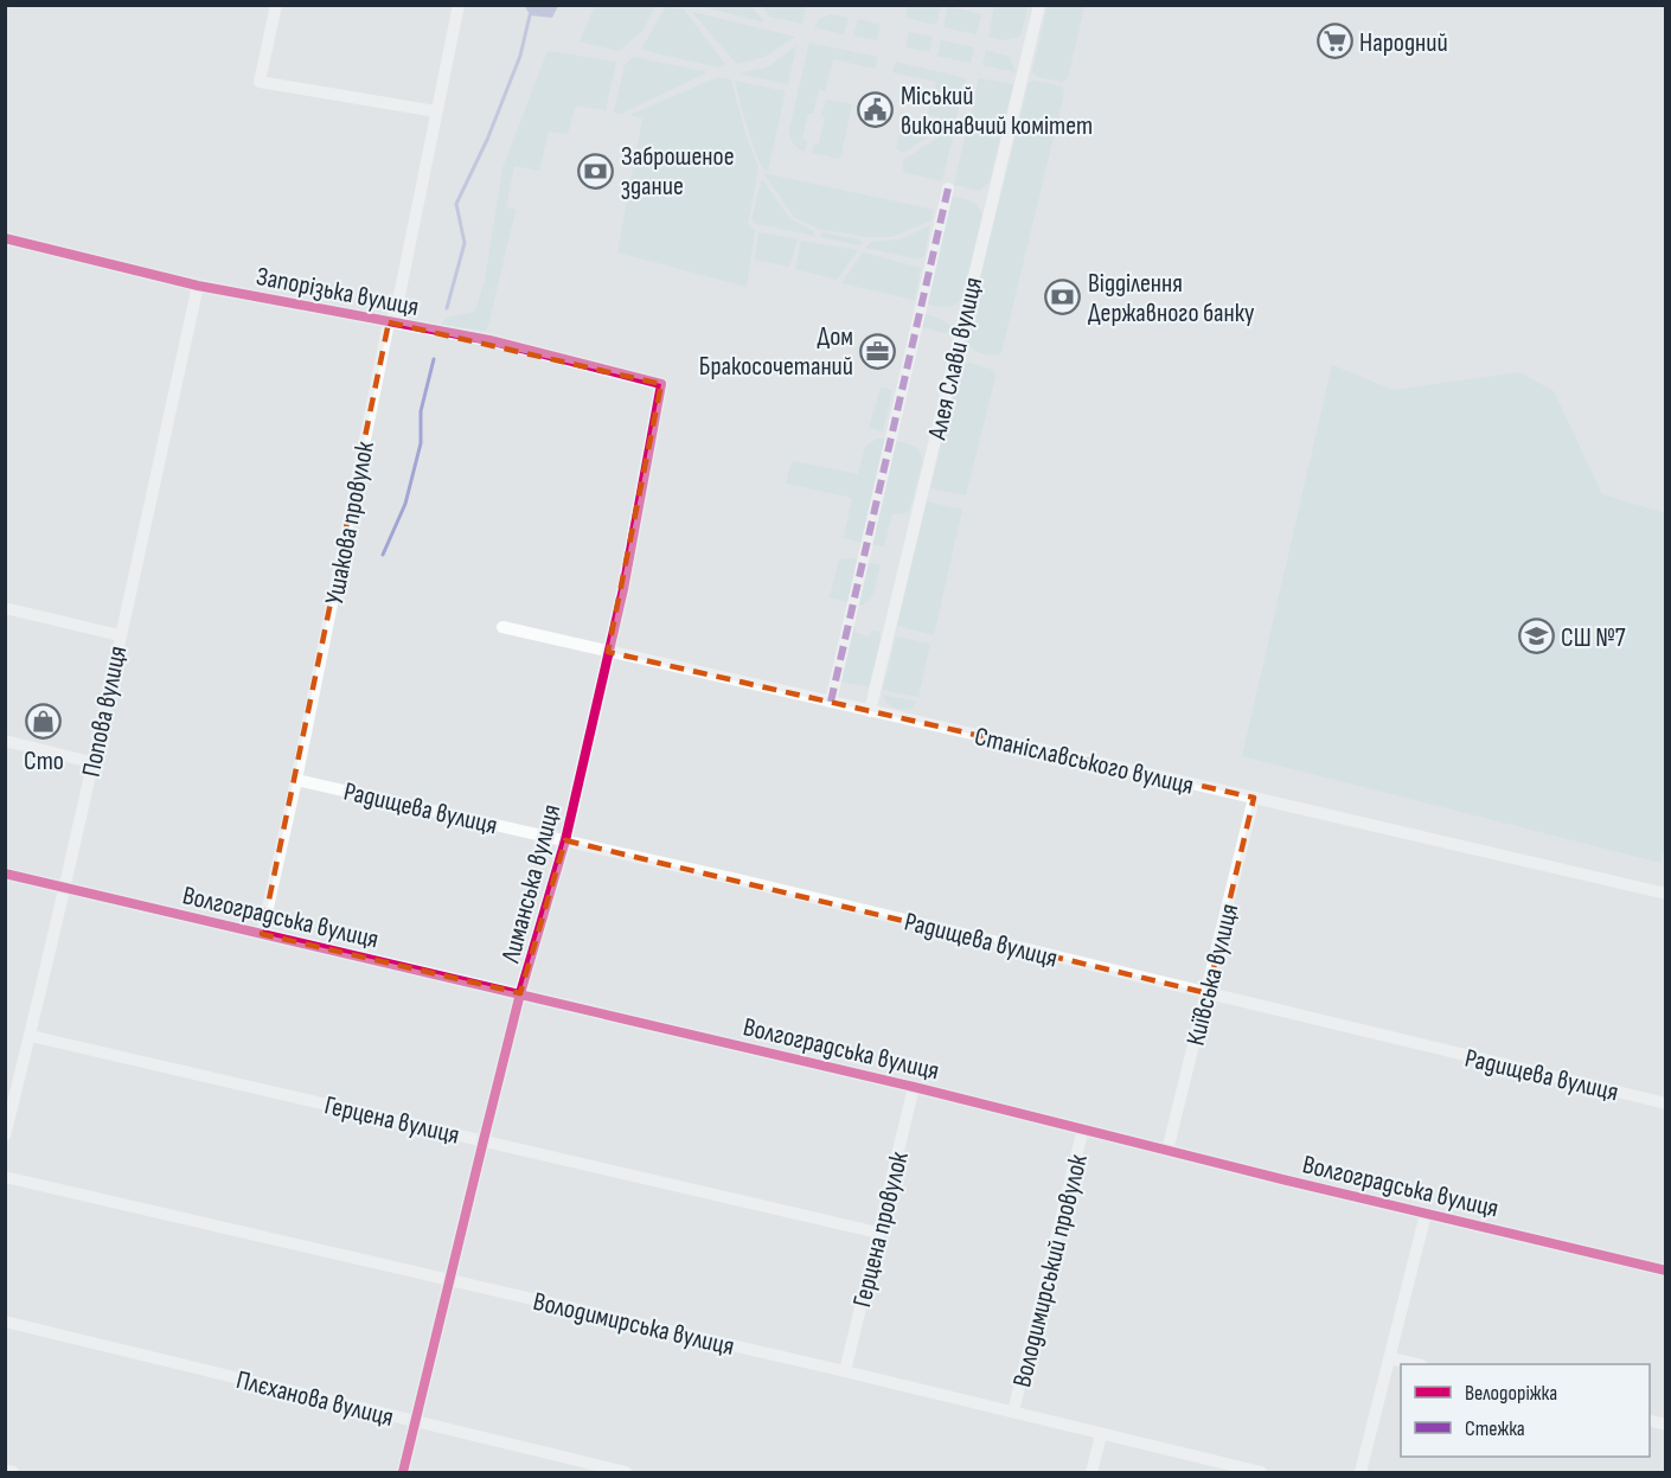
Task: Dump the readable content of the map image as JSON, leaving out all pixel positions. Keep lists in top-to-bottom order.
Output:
{
  "streets": {
    "street": [
      "Запорізька вулиця",
      "Алея Слави вулиця",
      "Ушакова провулок",
      "Попова вулиця",
      "Станіславського вулиця",
      "Радищева вулиця",
      "Лиманська вулиця",
      "Волгоградська вулиця",
      "Київська вулиця",
      "Герцена вулиця",
      "Герцена провулок",
      "Володимирський провулок",
      "Володимирська вулиця",
      "Плєханова вулиця"
    ]
  },
  "crossings": [
    ["Запорізька вулиця", "Ушакова провулок"],
    ["Запорізька вулиця", "Попова вулиця"],
    ["Запорізька вулиця", "Лиманська вулиця"],
    ["Алея Слави вулиця", "Станіславського вулиця"],
    ["Ушакова провулок", "Радищева вулиця"],
    ["Ушакова провулок", "Волгоградська вулиця"],
    ["Попова вулиця", "Волгоградська вулиця"],
    ["Попова вулиця", "Герцена вулиця"],
    ["Станіславського вулиця", "Лиманська вулиця"],
    ["Станіславського вулиця", "Київська вулиця"],
    ["Радищева вулиця", "Лиманська вулиця"],
    ["Радищева вулиця", "Київська вулиця"],
    ["Лиманська вулиця", "Волгоградська вулиця"],
    ["Лиманська вулиця", "Герцена вулиця"],
    ["Лиманська вулиця", "Володимирська вулиця"],
    ["Лиманська вулиця", "Плєханова вулиця"],
    ["Волгоградська вулиця", "Київська вулиця"],
    ["Волгоградська вулиця", "Герцена провулок"],
    ["Волгоградська вулиця", "Володимирський провулок"],
    ["Герцена вулиця", "Герцена провулок"],
    ["Герцена провулок", "Володимирська вулиця"],
    ["Володимирський провулок", "Володимирська вулиця"]
  ],
  "places": {
    "supermarket": ["Народний"],
    "public building": ["Міський виконавчий комітет"],
    "bank": ["Заброшеное здание", "Відділення Державного банку"],
    "office": ["Дом Бракосочетаний"],
    "school or university": ["СШ №7"],
    "shop": ["Сто"]
  },
  "legend": ["Велодоріжка", "Стежка"]
}
